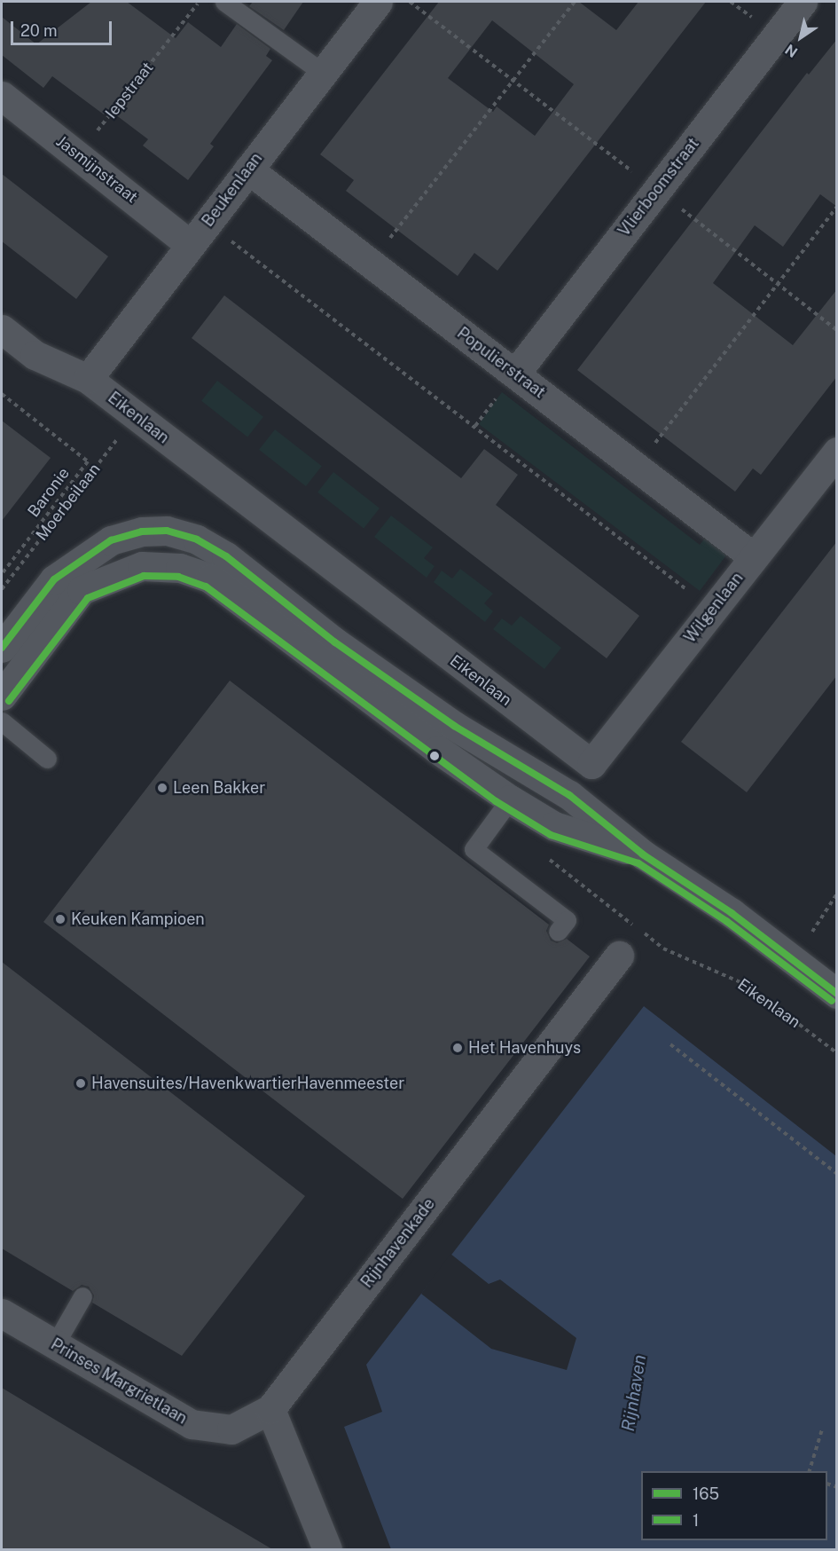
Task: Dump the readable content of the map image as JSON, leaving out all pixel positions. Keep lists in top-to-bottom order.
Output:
{
  "streets": {
    "street": [
      "Jasmijnstraat",
      "Vlierboomstraat",
      "Beukenlaan",
      "Populierstraat",
      "Eikenlaan",
      "Wilgenlaan",
      "Rijnhavenkade",
      "Prinses Margrietlaan"
    ],
    "path": ["Iepstraat", "Baronie", "Moerbeilaan"]
  },
  "crossings": [
    ["Iepstraat", "Jasmijnstraat"],
    ["Jasmijnstraat", "Beukenlaan"],
    ["Vlierboomstraat", "Populierstraat"],
    ["Beukenlaan", "Populierstraat"],
    ["Beukenlaan", "Eikenlaan"],
    ["Populierstraat", "Wilgenlaan"],
    ["Eikenlaan", "Moerbeilaan"],
    ["Eikenlaan", "Wilgenlaan"],
    ["Rijnhavenkade", "Prinses Margrietlaan"]
  ],
  "water": ["Rijnhaven"],
  "places": [
    "Leen Bakker",
    "Keuken Kampioen",
    "Het Havenhuys",
    "Havensuites/HavenkwartierHavenmeester"
  ],
  "lines": ["transit line 165", "transit line 1"],
  "legend": ["165", "1"],
  "scale_bar": "20 m",
  "north": "bottom left"
}
